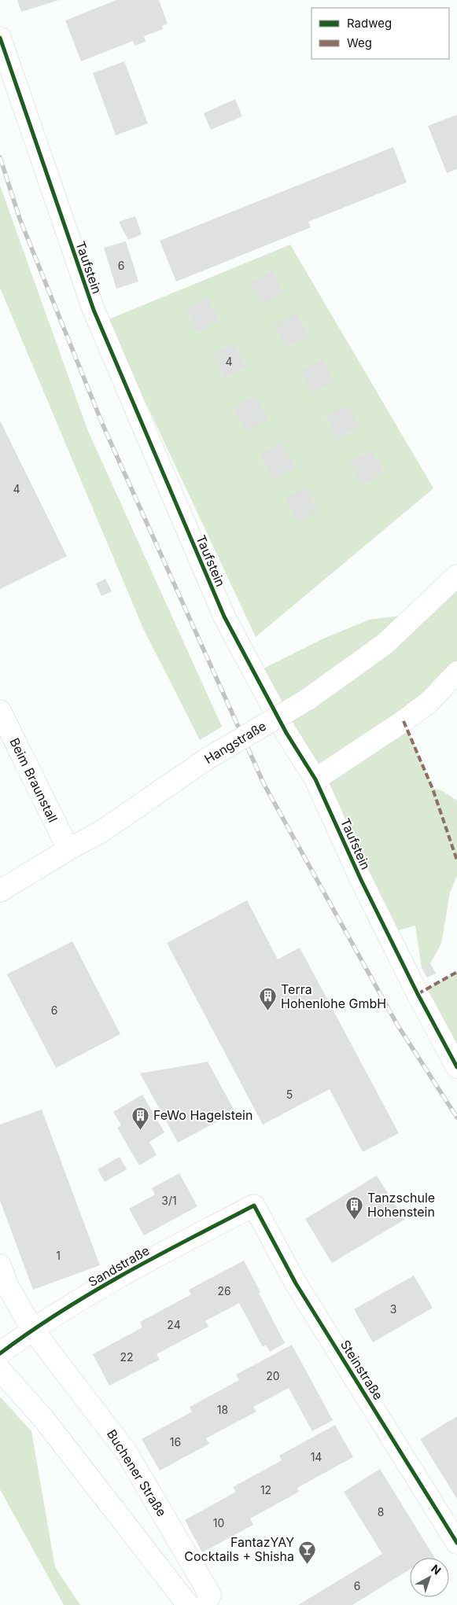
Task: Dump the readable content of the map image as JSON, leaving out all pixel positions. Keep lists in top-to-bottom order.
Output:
{
  "streets": {
    "street": [
      "Taufstein",
      "Hangstraße",
      "Beim Braunstall",
      "Sandstraße",
      "Steinstraße",
      "Buchener Straße"
    ]
  },
  "crossings": [
    ["Hangstraße", "Beim Braunstall"],
    ["Sandstraße", "Steinstraße"],
    ["Sandstraße", "Buchener Straße"]
  ],
  "places": {
    "building": ["Terra Hohenlohe GmbH", "FeWo Hagelstein", "Tanzschule Hohenstein"],
    "bar": ["FantazYAY Cocktails + Shisha"]
  },
  "house_numbers": [
    "6",
    "4",
    "4",
    "6",
    "5",
    "3/1",
    "1",
    "26",
    "3",
    "24",
    "22",
    "20",
    "18",
    "16",
    "14",
    "12",
    "8",
    "10",
    "6"
  ],
  "legend": ["Radweg", "Weg"],
  "north": "top right"
}
